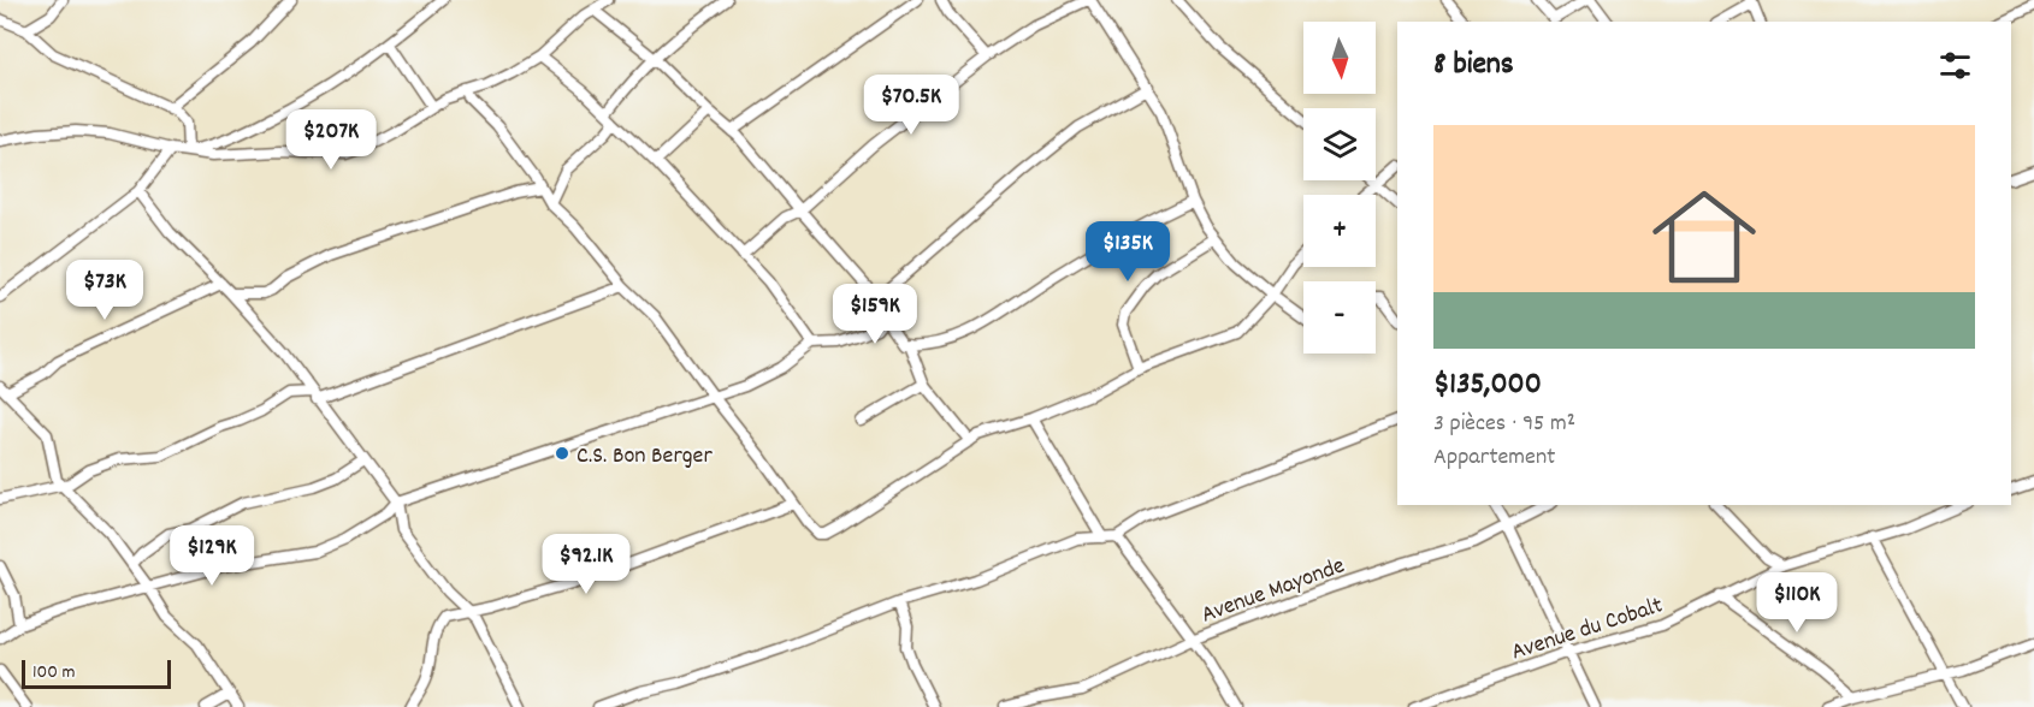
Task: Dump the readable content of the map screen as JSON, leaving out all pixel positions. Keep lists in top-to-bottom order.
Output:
{
  "streets": {
    "street": ["Avenue Mayonde", "Avenue du Cobalt"]
  },
  "places": ["C.S. Bon Berger"],
  "scale_bar": "100 m",
  "north": "bottom",
  "page": {
    "map_buttons": ["+", "−"],
    "heading": "8 biens",
    "price": [
      "$70.5K",
      "$207K",
      "$135K",
      "$73K",
      "$159K",
      "$129K",
      "$92.1K",
      "$110K"
    ],
    "list": [
      {
        "name": "$135,000",
        "note": "3 pièces · 95 m² · Appartement"
      }
    ],
    "scale": "100 m"
  }
}
